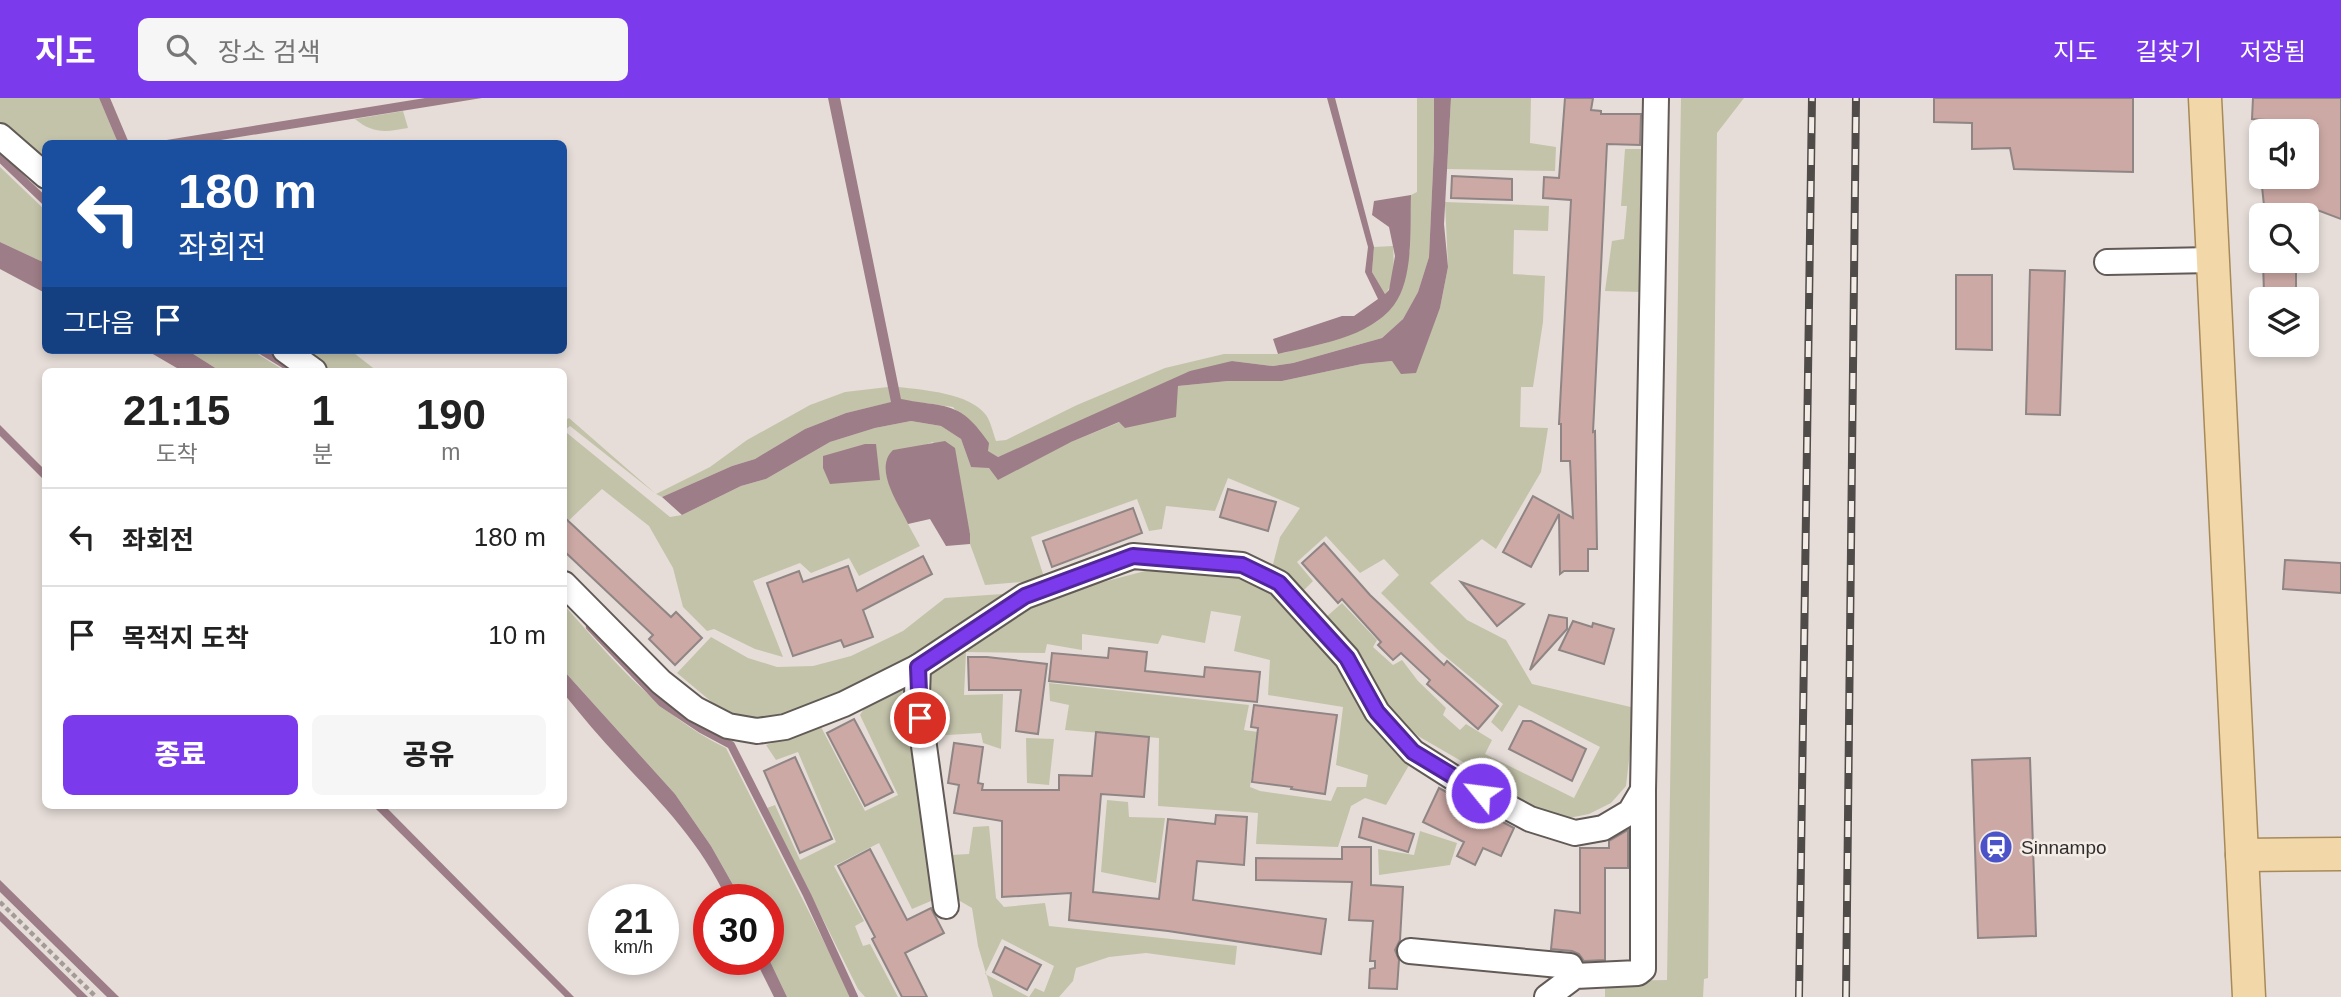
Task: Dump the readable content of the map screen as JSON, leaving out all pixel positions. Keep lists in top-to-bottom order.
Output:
{
  "places": {
    "station": ["Sinnampo"]
  },
  "page": {
    "header": "지도",
    "search": "장소 검색",
    "nav": ["지도", "길찾기", "저장됨"],
    "turn": ["180 m", "좌회전"],
    "then": "그다음",
    "eta": [
      "21:15",
      "도착",
      "1",
      "분",
      "190",
      "m"
    ],
    "list": [
      {
        "name": "좌회전",
        "value": "180 m"
      },
      {
        "name": "목적지 도착",
        "value": "10 m"
      }
    ],
    "buttons": ["종료", "공유"],
    "speed": "21 km/h",
    "limit": "30"
  }
}
